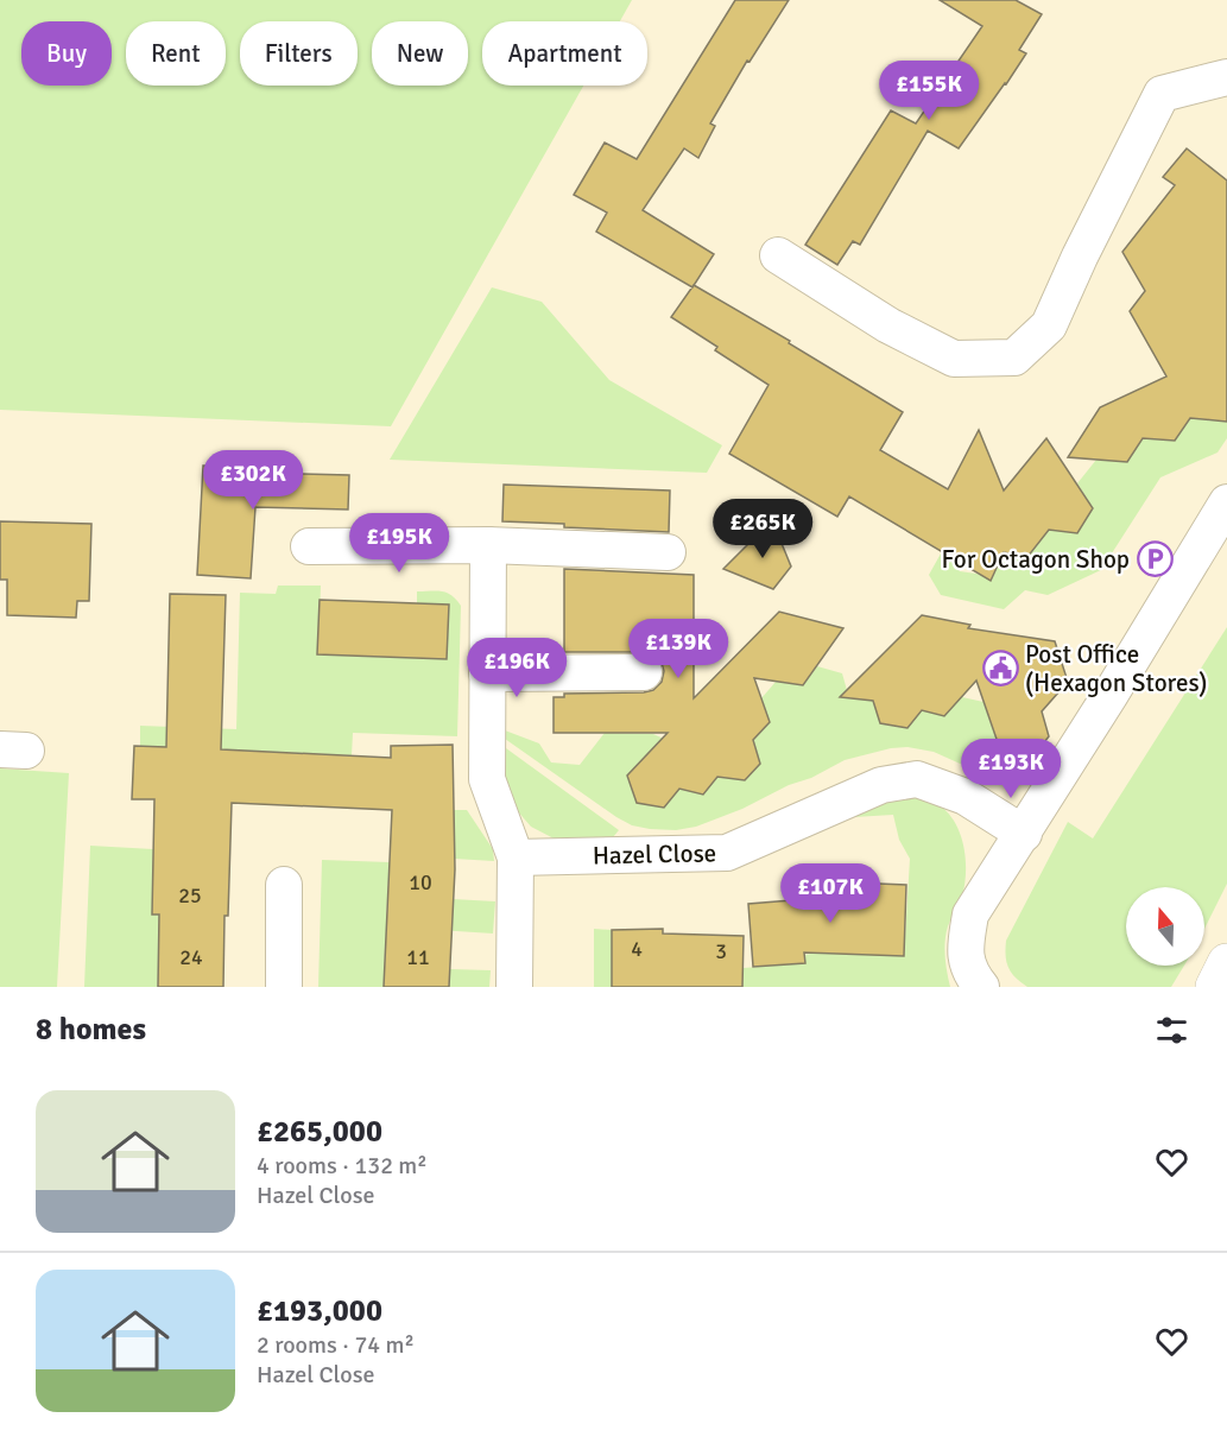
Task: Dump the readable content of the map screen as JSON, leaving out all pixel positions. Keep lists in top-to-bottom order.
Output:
{
  "streets": {
    "street": ["Hazel Close"]
  },
  "places": {
    "parking": ["For Octagon Shop"],
    "public building": ["Post Office (Hexagon Stores)"]
  },
  "house_numbers": [
    "10",
    "25",
    "4",
    "3",
    "24",
    "11"
  ],
  "north": "top",
  "page": {
    "chip": [
      "Buy",
      "Rent",
      "Filters",
      "New",
      "Apartment"
    ],
    "price": [
      "£155K",
      "£302K",
      "£265K",
      "£195K",
      "£139K",
      "£196K",
      "£193K",
      "£107K"
    ],
    "heading": "8 homes",
    "list": [
      {
        "name": "£265,000",
        "note": "4 rooms · 132 m² · Hazel Close"
      },
      {
        "name": "£193,000",
        "note": "2 rooms · 74 m² · Hazel Close"
      }
    ]
  }
}
